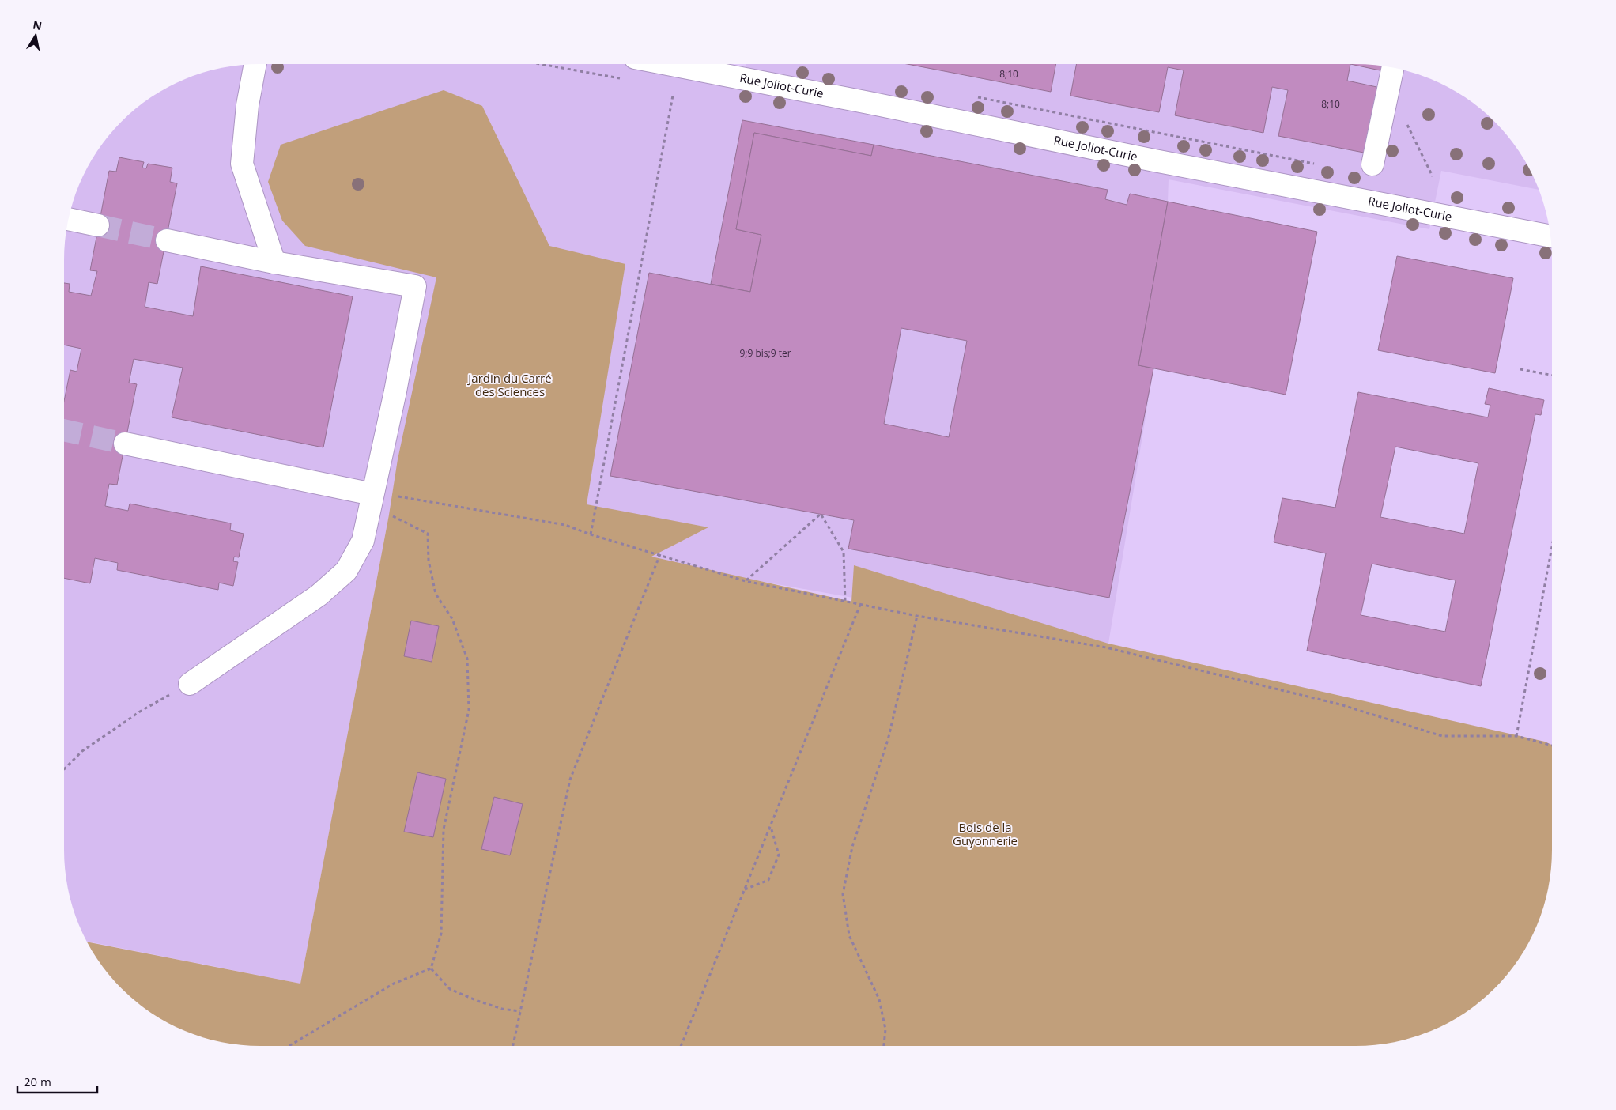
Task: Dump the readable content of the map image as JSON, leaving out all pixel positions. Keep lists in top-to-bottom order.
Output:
{
  "streets": {
    "street": ["Rue Joliot-Curie"]
  },
  "parks": ["Jardin du Carré des Sciences", "Bois de la Guyonnerie"],
  "house_numbers": ["8;10", "8;10", "9;9 bis;9 ter"],
  "scale_bar": "20 m",
  "north": "top"
}
